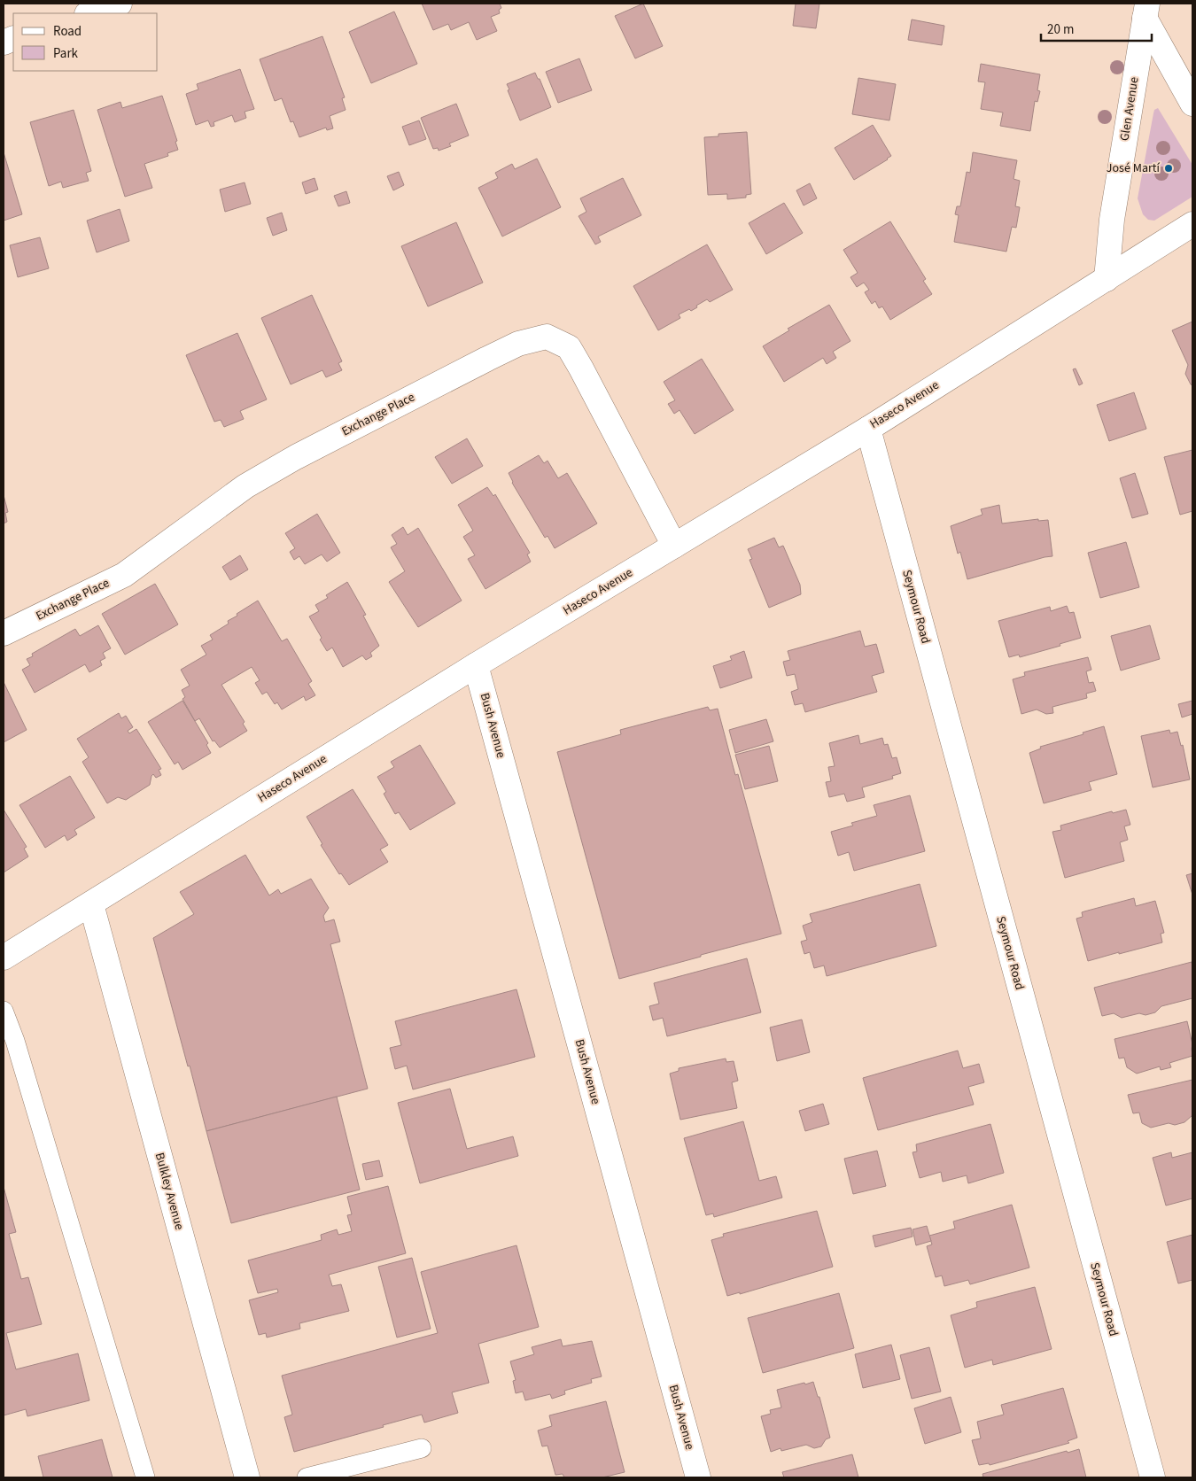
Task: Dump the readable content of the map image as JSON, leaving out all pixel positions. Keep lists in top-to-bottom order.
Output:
{
  "streets": {
    "street": [
      "Glen Avenue",
      "Haseco Avenue",
      "Exchange Place",
      "Seymour Road",
      "Bush Avenue",
      "Bulkley Avenue"
    ]
  },
  "crossings": [
    ["Glen Avenue", "Haseco Avenue"],
    ["Haseco Avenue", "Exchange Place"],
    ["Haseco Avenue", "Seymour Road"],
    ["Haseco Avenue", "Bush Avenue"],
    ["Haseco Avenue", "Bulkley Avenue"]
  ],
  "places": ["José Martí"],
  "legend": ["Road", "Park"],
  "scale_bar": "20 m"
}
